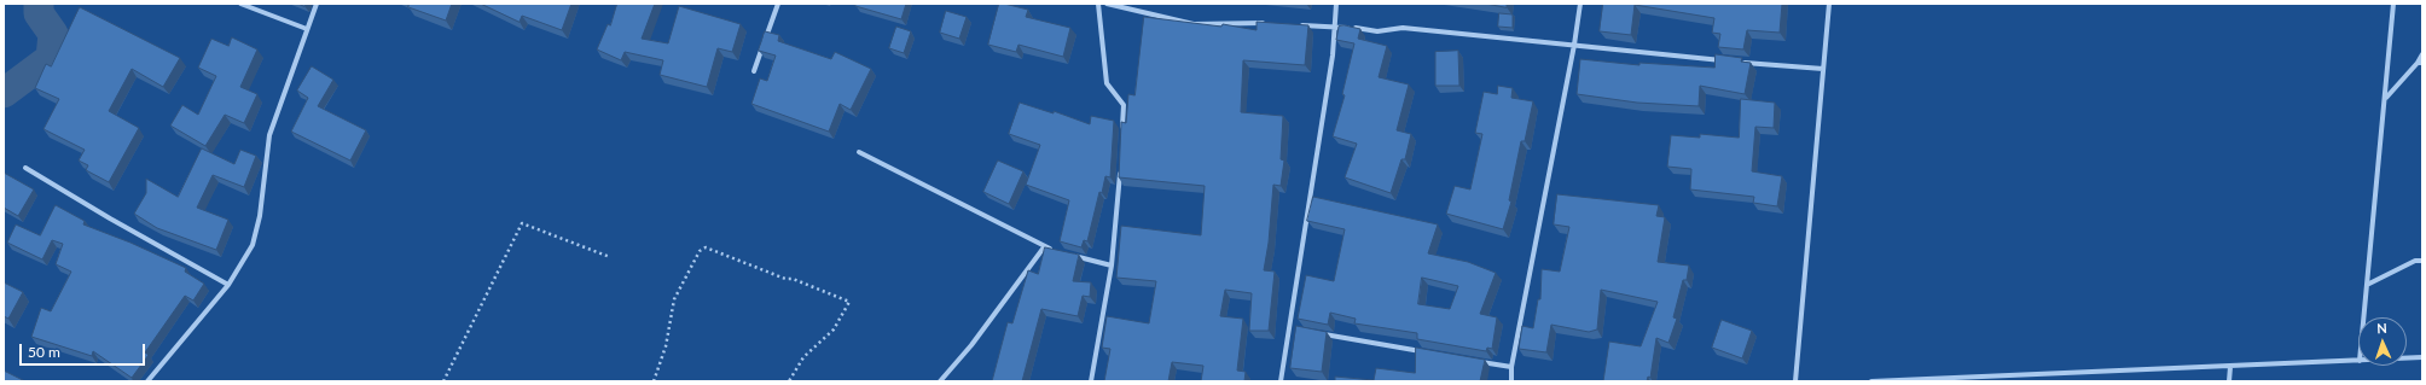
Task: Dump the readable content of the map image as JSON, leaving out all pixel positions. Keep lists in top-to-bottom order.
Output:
{
  "scale_bar": "50 m",
  "north": "top"
}
